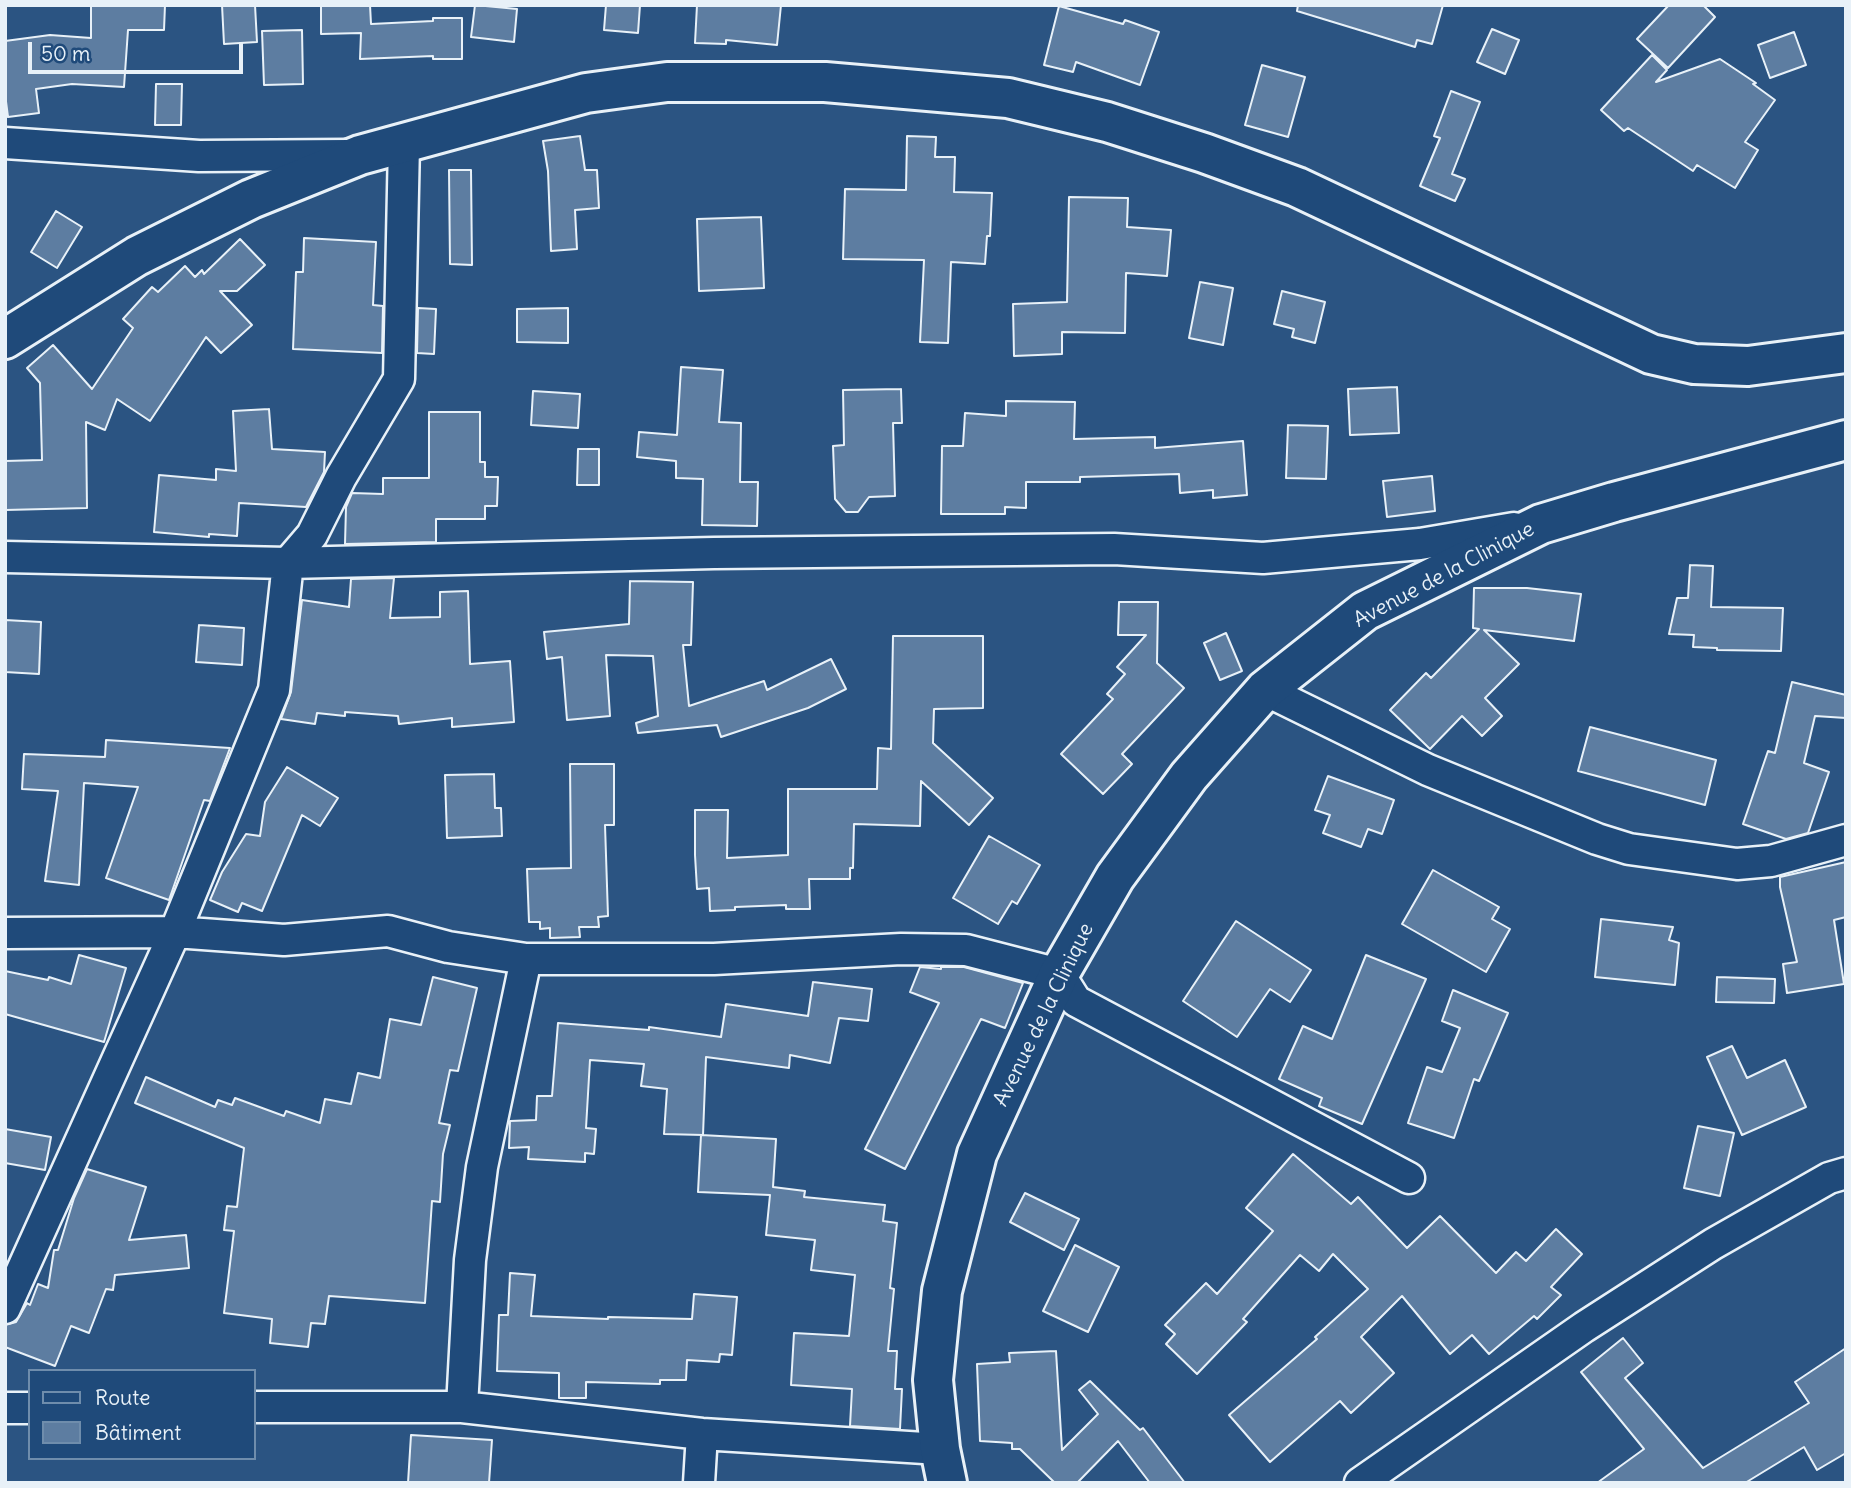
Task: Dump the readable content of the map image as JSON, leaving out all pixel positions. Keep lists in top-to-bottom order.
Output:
{
  "streets": {
    "main road": ["Avenue de la Clinique"]
  },
  "legend": ["Route", "Bâtiment"],
  "scale_bar": "50 m"
}
